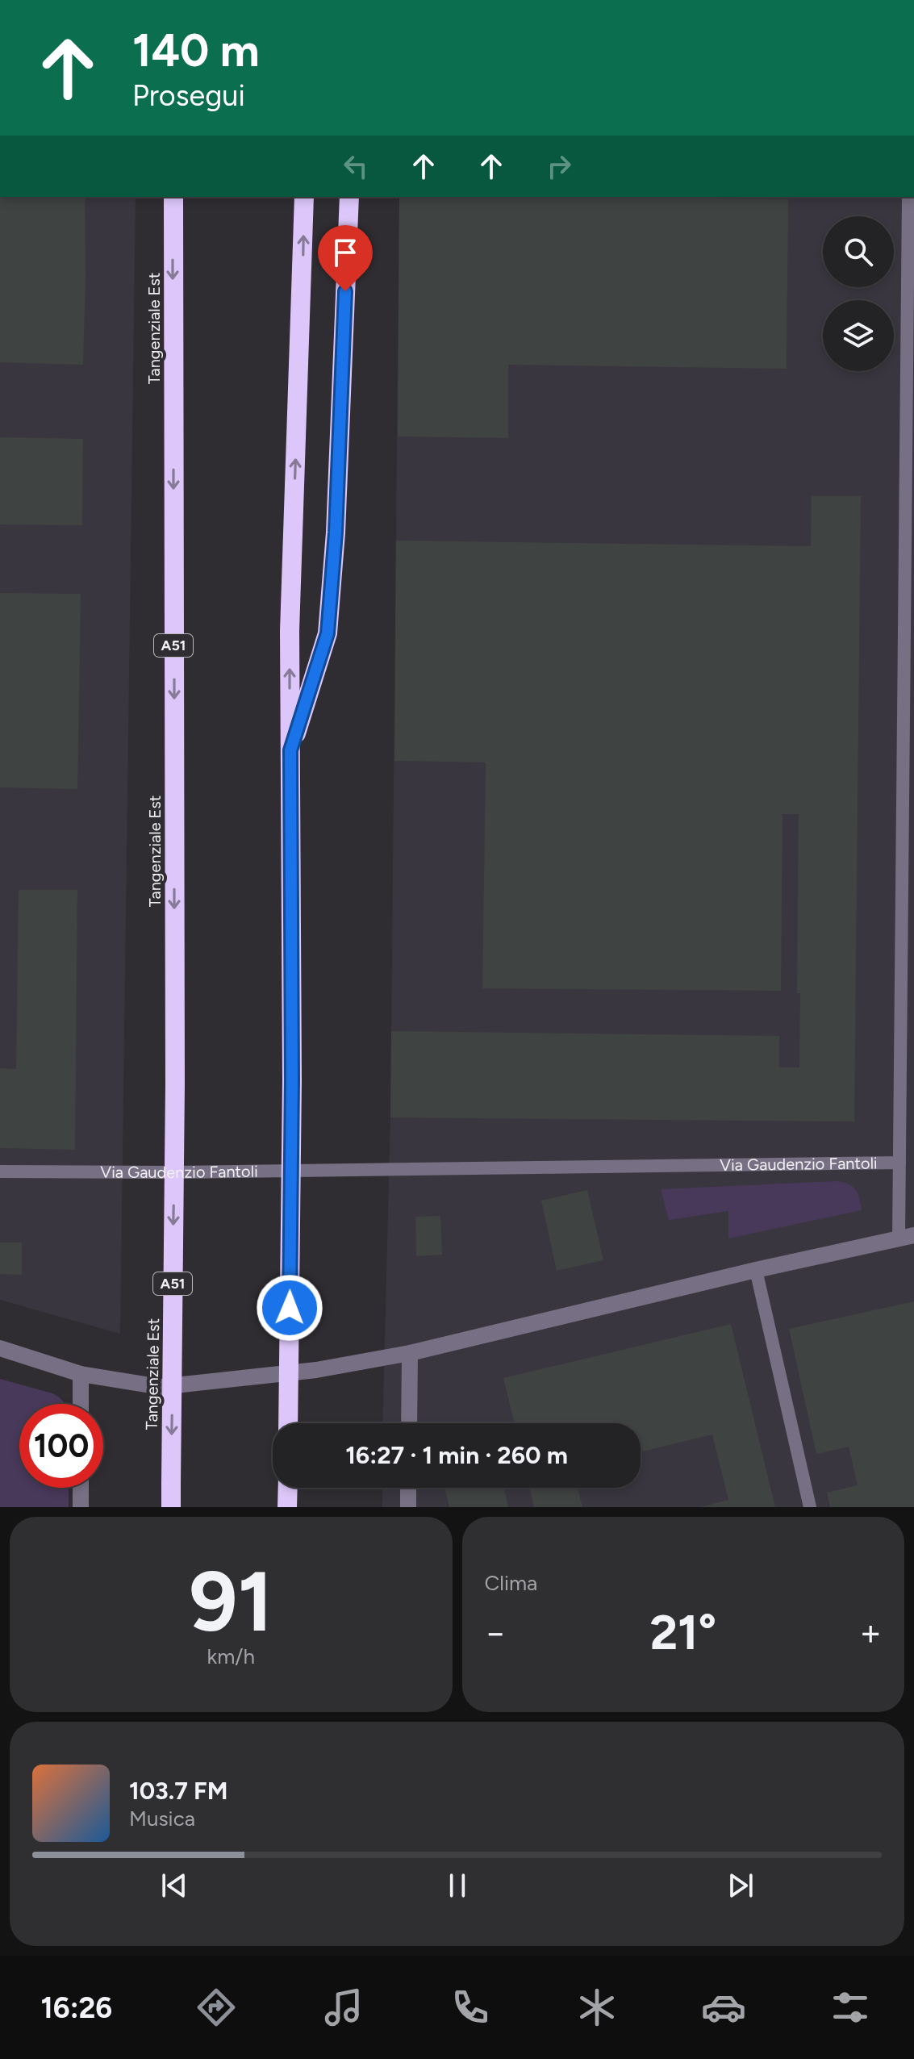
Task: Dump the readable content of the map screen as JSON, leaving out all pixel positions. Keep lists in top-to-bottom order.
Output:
{
  "streets": {
    "highway": ["Tangenziale Est", "A51"],
    "lane": ["Via Gaudenzio Fantoli"]
  },
  "page": {
    "turn": ["140 m", "Prosegui"],
    "limit": "100",
    "trip": "16:27 · 1 min · 260 m",
    "tile": [
      ["91", "km/h"],
      "Clima"
    ],
    "heat": ["−", "21°", "+"],
    "song": ["103.7 FM", "Musica"],
    "tabs": "16:26"
  }
}
